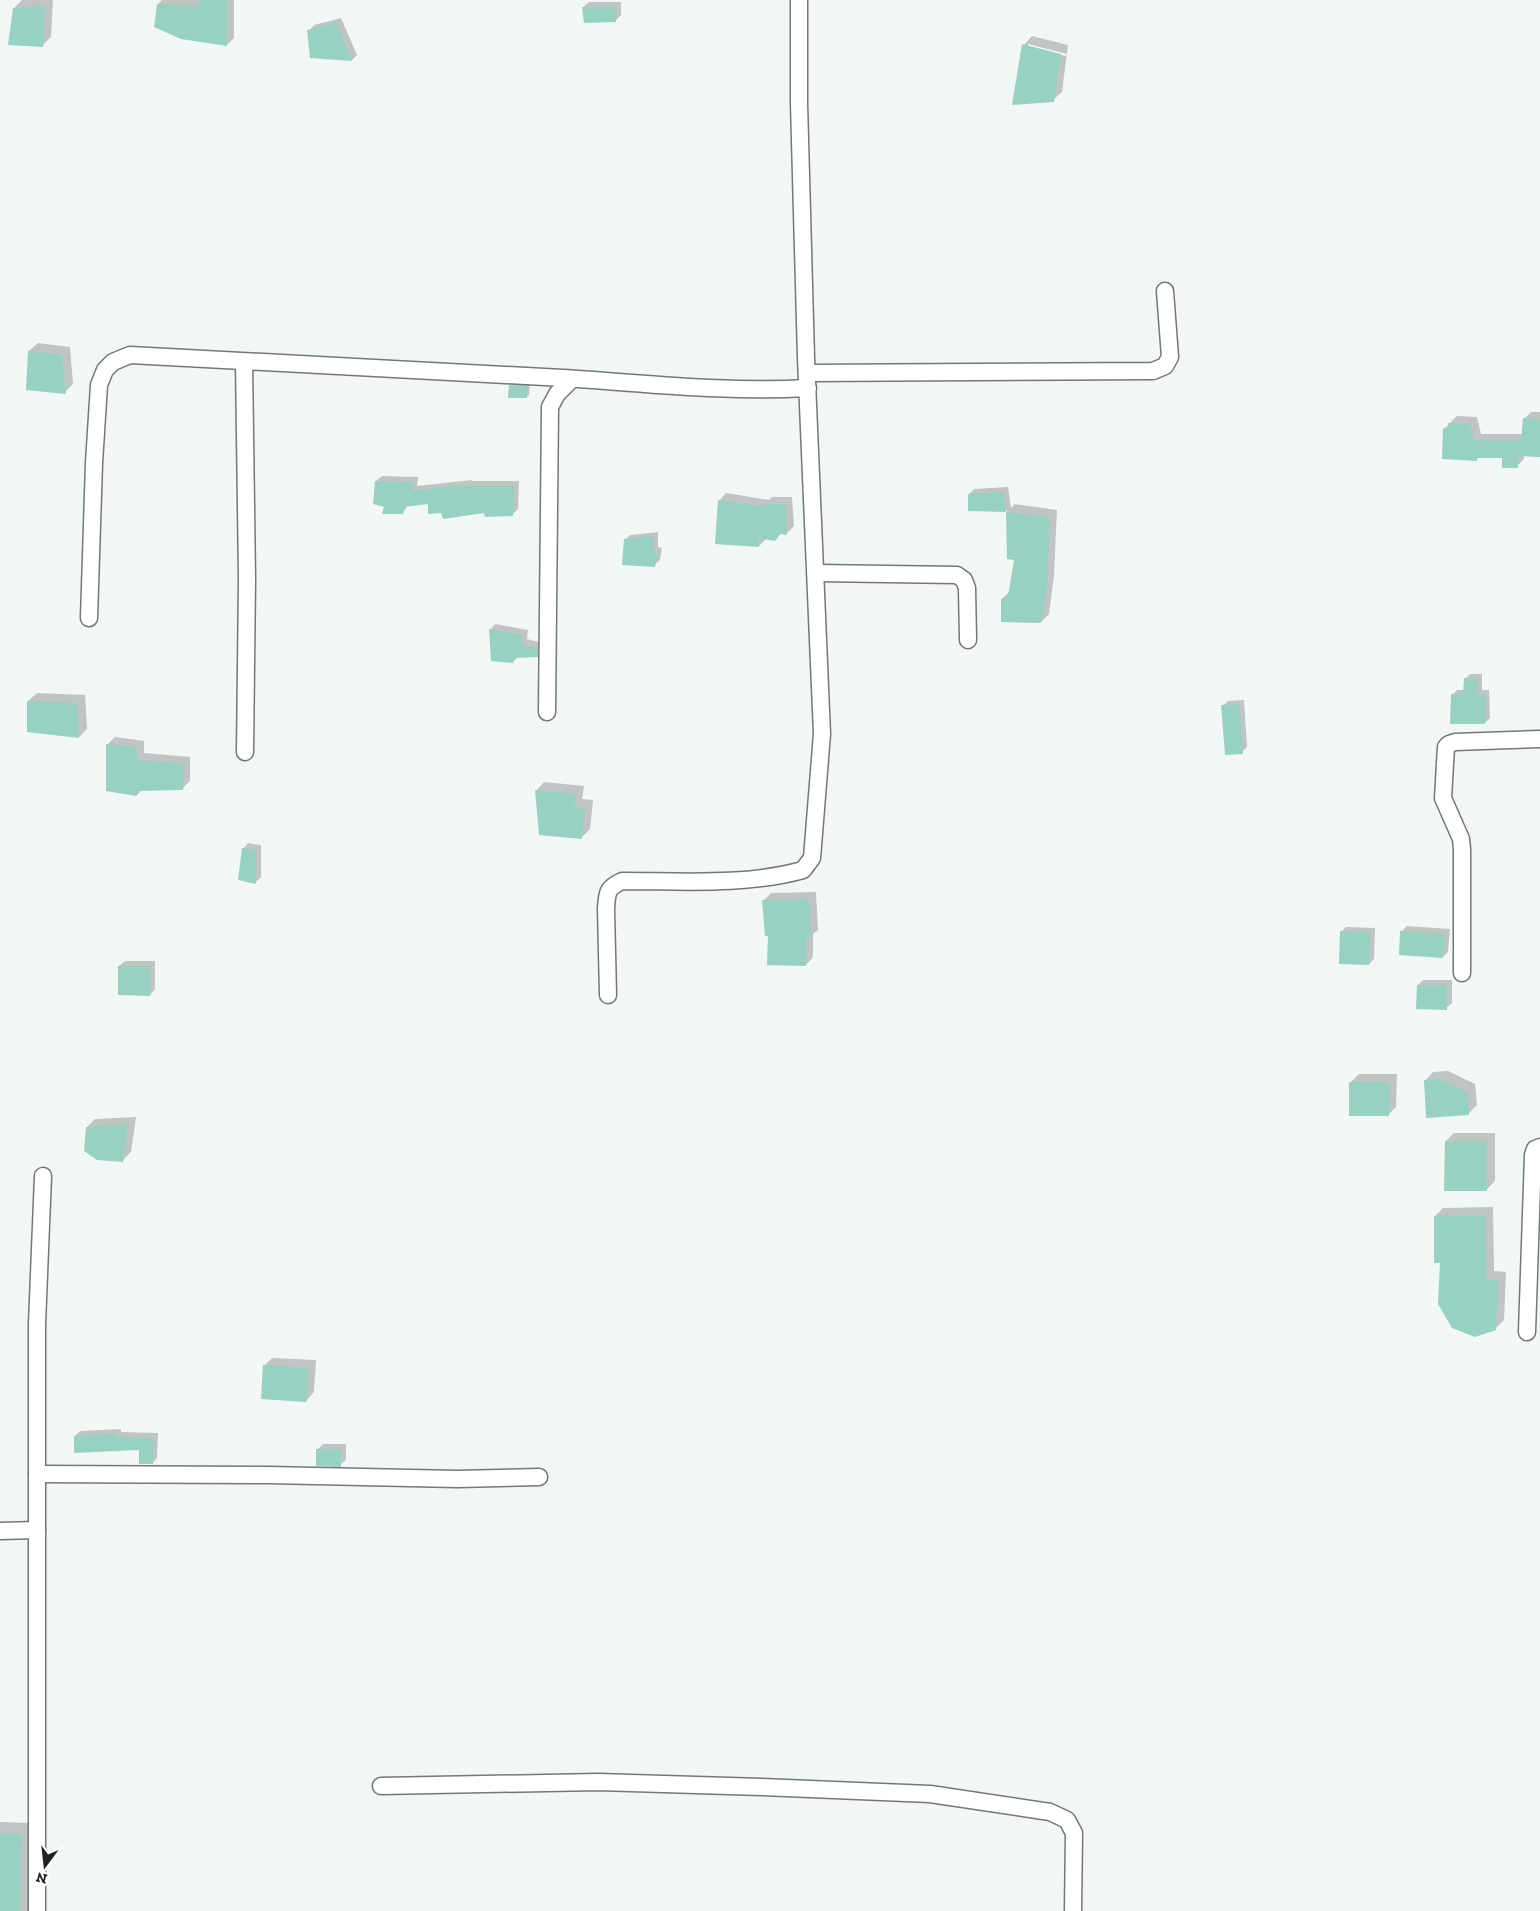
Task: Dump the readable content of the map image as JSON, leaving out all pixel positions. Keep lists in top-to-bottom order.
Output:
{
  "north": "bottom"
}
